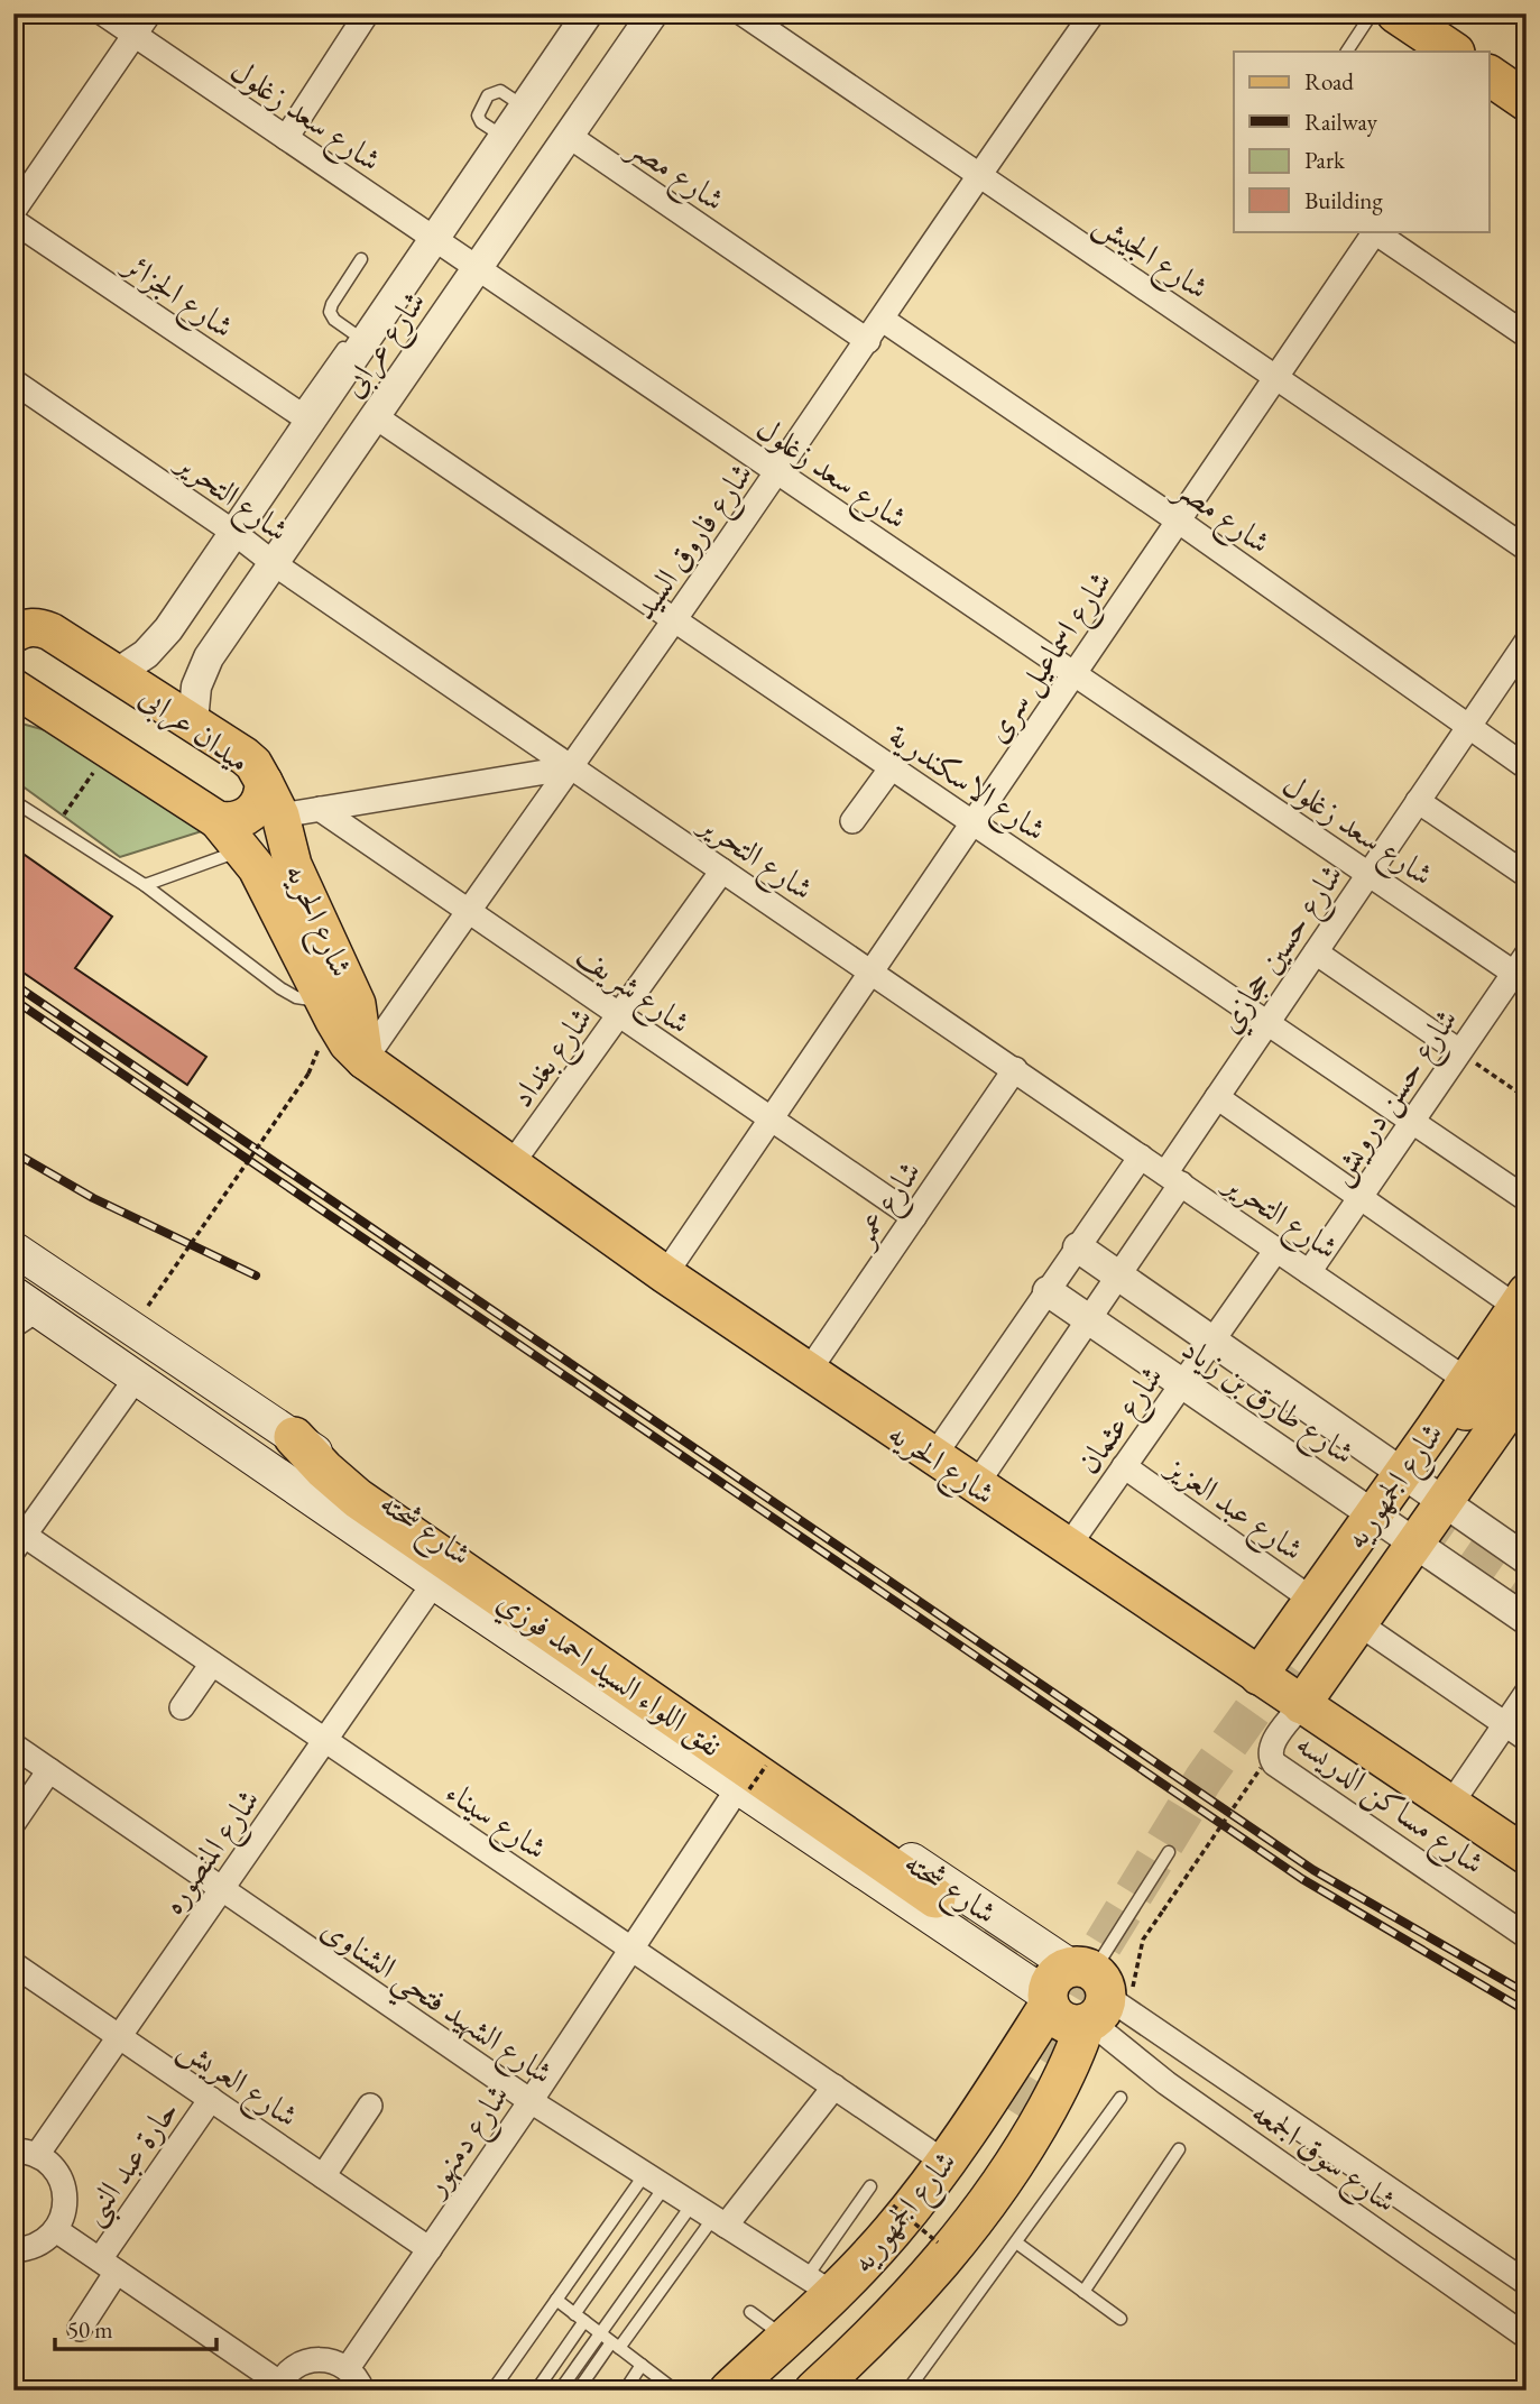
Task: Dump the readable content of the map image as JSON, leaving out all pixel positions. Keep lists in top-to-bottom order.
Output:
{
  "streets": {
    "highway": ["شارع الجمهوريه", "نفق اللواء السيد احمد فوزي"],
    "main road": ["ميدان عرابى", "شارع الحريه", "شارع شحته"],
    "street": [
      "شارع سعد زغلول",
      "شارع مصر",
      "شارع الجيش",
      "شارع الجزائر",
      "شارع عرابى",
      "شارع التحرير",
      "شارع فاروق السيد",
      "شارع اسماعيل سرى",
      "شارع الاسكندرية",
      "شارع حسين حجازي",
      "شارع شريف",
      "شارع بغداد",
      "شارع حسن درويش",
      "شارع عمر",
      "شارع طارق بن زياد",
      "شارع عثمان",
      "شارع عبد العزيز",
      "شارع مساكن الدريسه",
      "شارع سيناء",
      "شارع المنصوره",
      "شارع الشهيد فتحي الشناوى",
      "شارع العريش",
      "شارع دمنهور",
      "شارع سوق الجمعه",
      "حارة عبد النبى"
    ]
  },
  "crossings": [
    ["شارع سعد زغلول", "شارع عرابى"],
    ["شارع سعد زغلول", "شارع فاروق السيد"],
    ["شارع سعد زغلول", "شارع اسماعيل سرى"],
    ["شارع سعد زغلول", "شارع حسين حجازي"],
    ["شارع سعد زغلول", "شارع حسن درويش"],
    ["شارع مصر", "شارع عرابى"],
    ["شارع مصر", "شارع فاروق السيد"],
    ["شارع مصر", "شارع اسماعيل سرى"],
    ["شارع مصر", "شارع حسين حجازي"],
    ["شارع الجيش", "شارع فاروق السيد"],
    ["شارع الجيش", "شارع اسماعيل سرى"],
    ["شارع الجزائر", "شارع عرابى"],
    ["شارع عرابى", "شارع التحرير"],
    ["شارع عرابى", "ميدان عرابى"],
    ["شارع عرابى", "شارع الاسكندرية"],
    ["شارع التحرير", "شارع فاروق السيد"],
    ["شارع التحرير", "شارع اسماعيل سرى"],
    ["شارع التحرير", "شارع حسين حجازي"],
    ["شارع التحرير", "شارع بغداد"],
    ["شارع التحرير", "شارع حسن درويش"],
    ["شارع التحرير", "شارع عمر"],
    ["شارع التحرير", "شارع عثمان"],
    ["شارع التحرير", "شارع الجمهوريه"],
    ["شارع فاروق السيد", "شارع الاسكندرية"],
    ["شارع فاروق السيد", "شارع الحريه"],
    ["شارع فاروق السيد", "شارع شريف"],
    ["شارع اسماعيل سرى", "شارع الاسكندرية"],
    ["شارع اسماعيل سرى", "شارع الحريه"],
    ["شارع اسماعيل سرى", "شارع شريف"],
    ["ميدان عرابى", "شارع الحريه"],
    ["شارع الاسكندرية", "شارع حسين حجازي"],
    ["شارع الاسكندرية", "شارع حسن درويش"],
    ["شارع الحريه", "شارع حسين حجازي"],
    ["شارع الحريه", "شارع بغداد"],
    ["شارع الحريه", "شارع عمر"],
    ["شارع الحريه", "شارع عثمان"],
    ["شارع الحريه", "شارع الجمهوريه"],
    ["شارع الحريه", "شارع مساكن الدريسه"],
    ["شارع حسين حجازي", "شارع طارق بن زياد"],
    ["شارع شريف", "شارع بغداد"],
    ["شارع شريف", "شارع عمر"],
    ["شارع طارق بن زياد", "شارع عثمان"],
    ["شارع طارق بن زياد", "شارع الجمهوريه"],
    ["شارع عثمان", "شارع عبد العزيز"],
    ["شارع الجمهوريه", "شارع عبد العزيز"],
    ["شارع الجمهوريه", "شارع شحته"],
    ["شارع الجمهوريه", "شارع مساكن الدريسه"],
    ["شارع الجمهوريه", "شارع سيناء"],
    ["شارع الجمهوريه", "شارع الشهيد فتحي الشناوى"],
    ["شارع الجمهوريه", "شارع سوق الجمعه"],
    ["شارع شحته", "نفق اللواء السيد احمد فوزي"],
    ["شارع شحته", "شارع المنصوره"],
    ["شارع شحته", "شارع دمنهور"],
    ["شارع شحته", "شارع سوق الجمعه"],
    ["شارع سيناء", "شارع المنصوره"],
    ["شارع سيناء", "شارع دمنهور"],
    ["شارع المنصوره", "شارع الشهيد فتحي الشناوى"],
    ["شارع المنصوره", "شارع العريش"],
    ["شارع الشهيد فتحي الشناوى", "شارع دمنهور"],
    ["شارع العريش", "شارع دمنهور"],
    ["شارع العريش", "حارة عبد النبى"]
  ],
  "legend": [
    "Road",
    "Railway",
    "Park",
    "Building"
  ],
  "scale_bar": "50 m"
}
